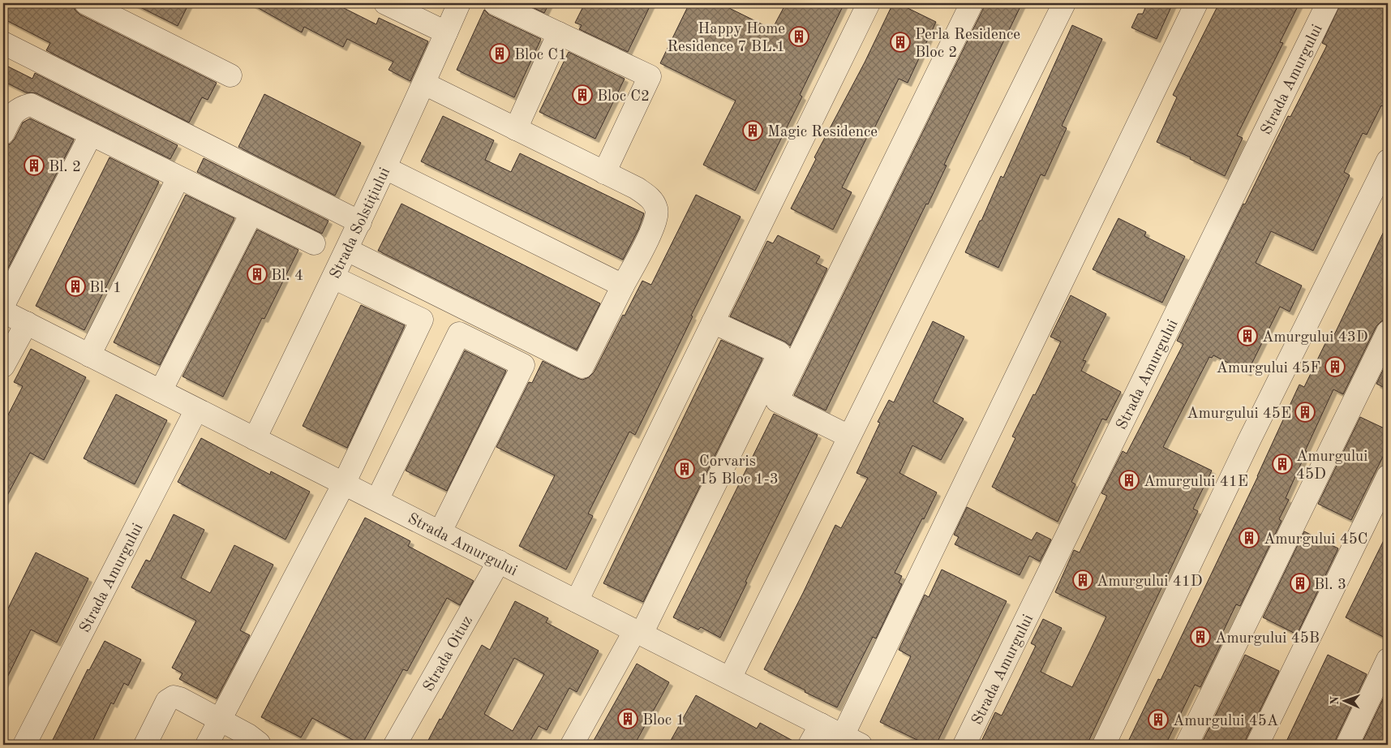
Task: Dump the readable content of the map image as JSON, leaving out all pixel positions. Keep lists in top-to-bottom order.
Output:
{
  "streets": {
    "street": ["Strada Amurgului", "Strada Solstițiului", "Strada Oituz"]
  },
  "crossings": [
    ["Strada Amurgului", "Strada Solstițiului"],
    ["Strada Amurgului", "Strada Oituz"]
  ],
  "places": {
    "building": [
      "Happy Home Residence 7 BL.1",
      "Perla Residence Bloc 2",
      "Bloc C1",
      "Bloc C2",
      "Magic Residence",
      "Bl. 2",
      "Bl. 4",
      "Bl. 1",
      "Amurgului 43D",
      "Amurgului 45F",
      "Amurgului 45E",
      "Amurgului 45D",
      "Corvaris 15 Bloc 1-3",
      "Amurgului 41E",
      "Amurgului 45C",
      "Amurgului 41D",
      "Bl. 3",
      "Amurgului 45B",
      "Bloc 1",
      "Amurgului 45A"
    ]
  },
  "north": "left"
}
